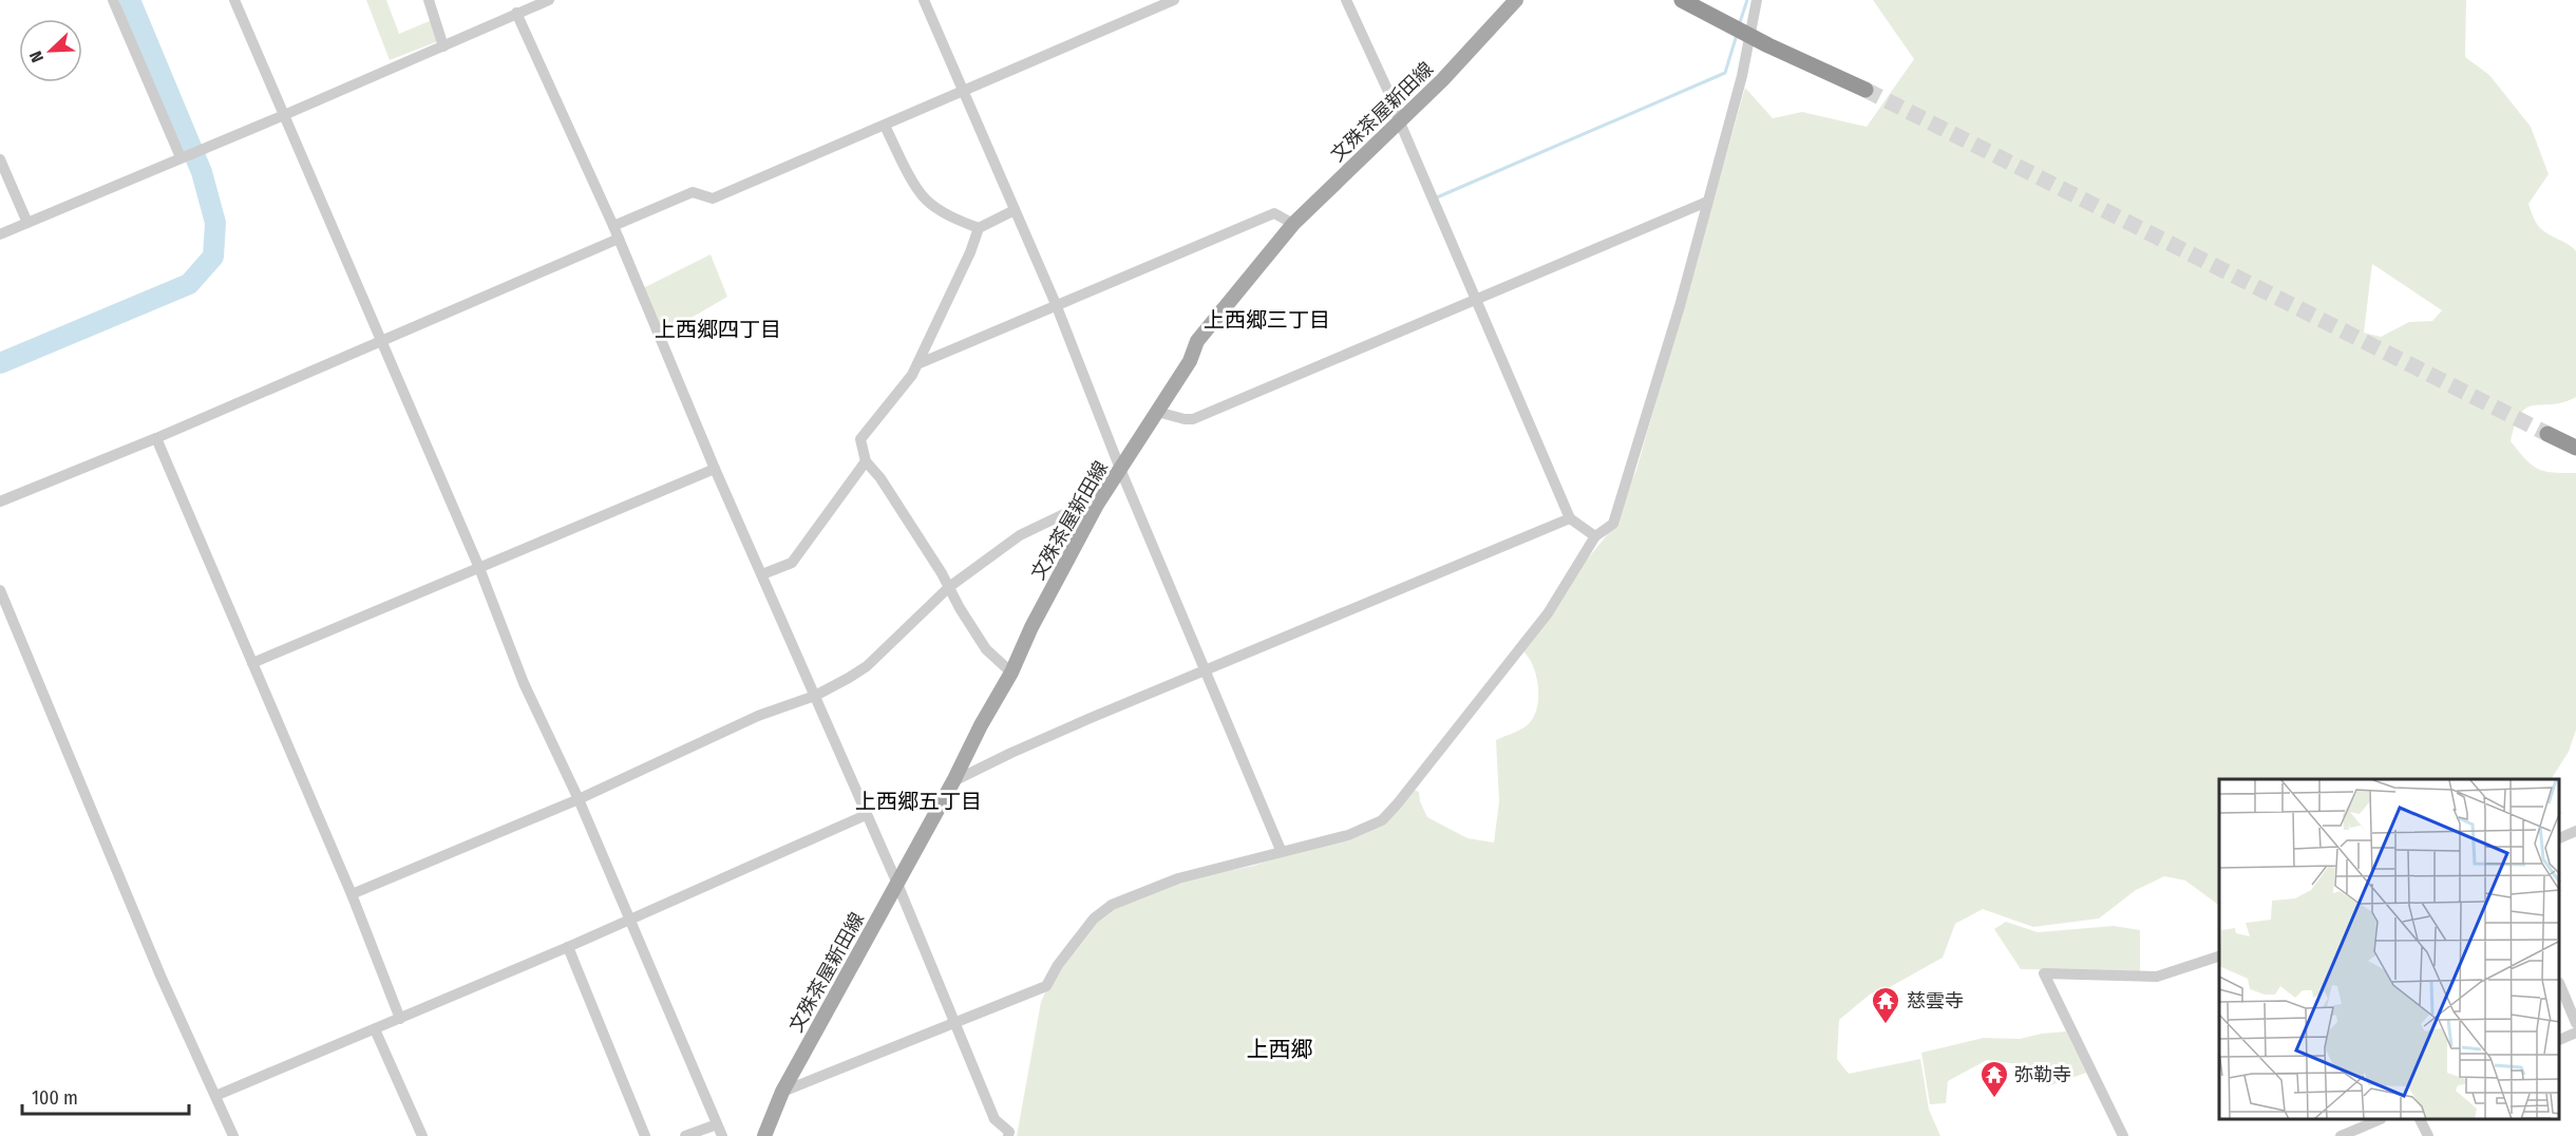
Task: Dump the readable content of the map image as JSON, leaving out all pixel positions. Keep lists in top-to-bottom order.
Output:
{
  "streets": {
    "main road": ["文殊茶屋新田線"]
  },
  "districts": [
    "上西郷三丁目",
    "上西郷四丁目",
    "上西郷五丁目",
    "上西郷"
  ],
  "places": {
    "temple": ["慈雲寺", "弥勒寺"]
  },
  "scale_bar": "100 m",
  "north": "bottom left"
}
